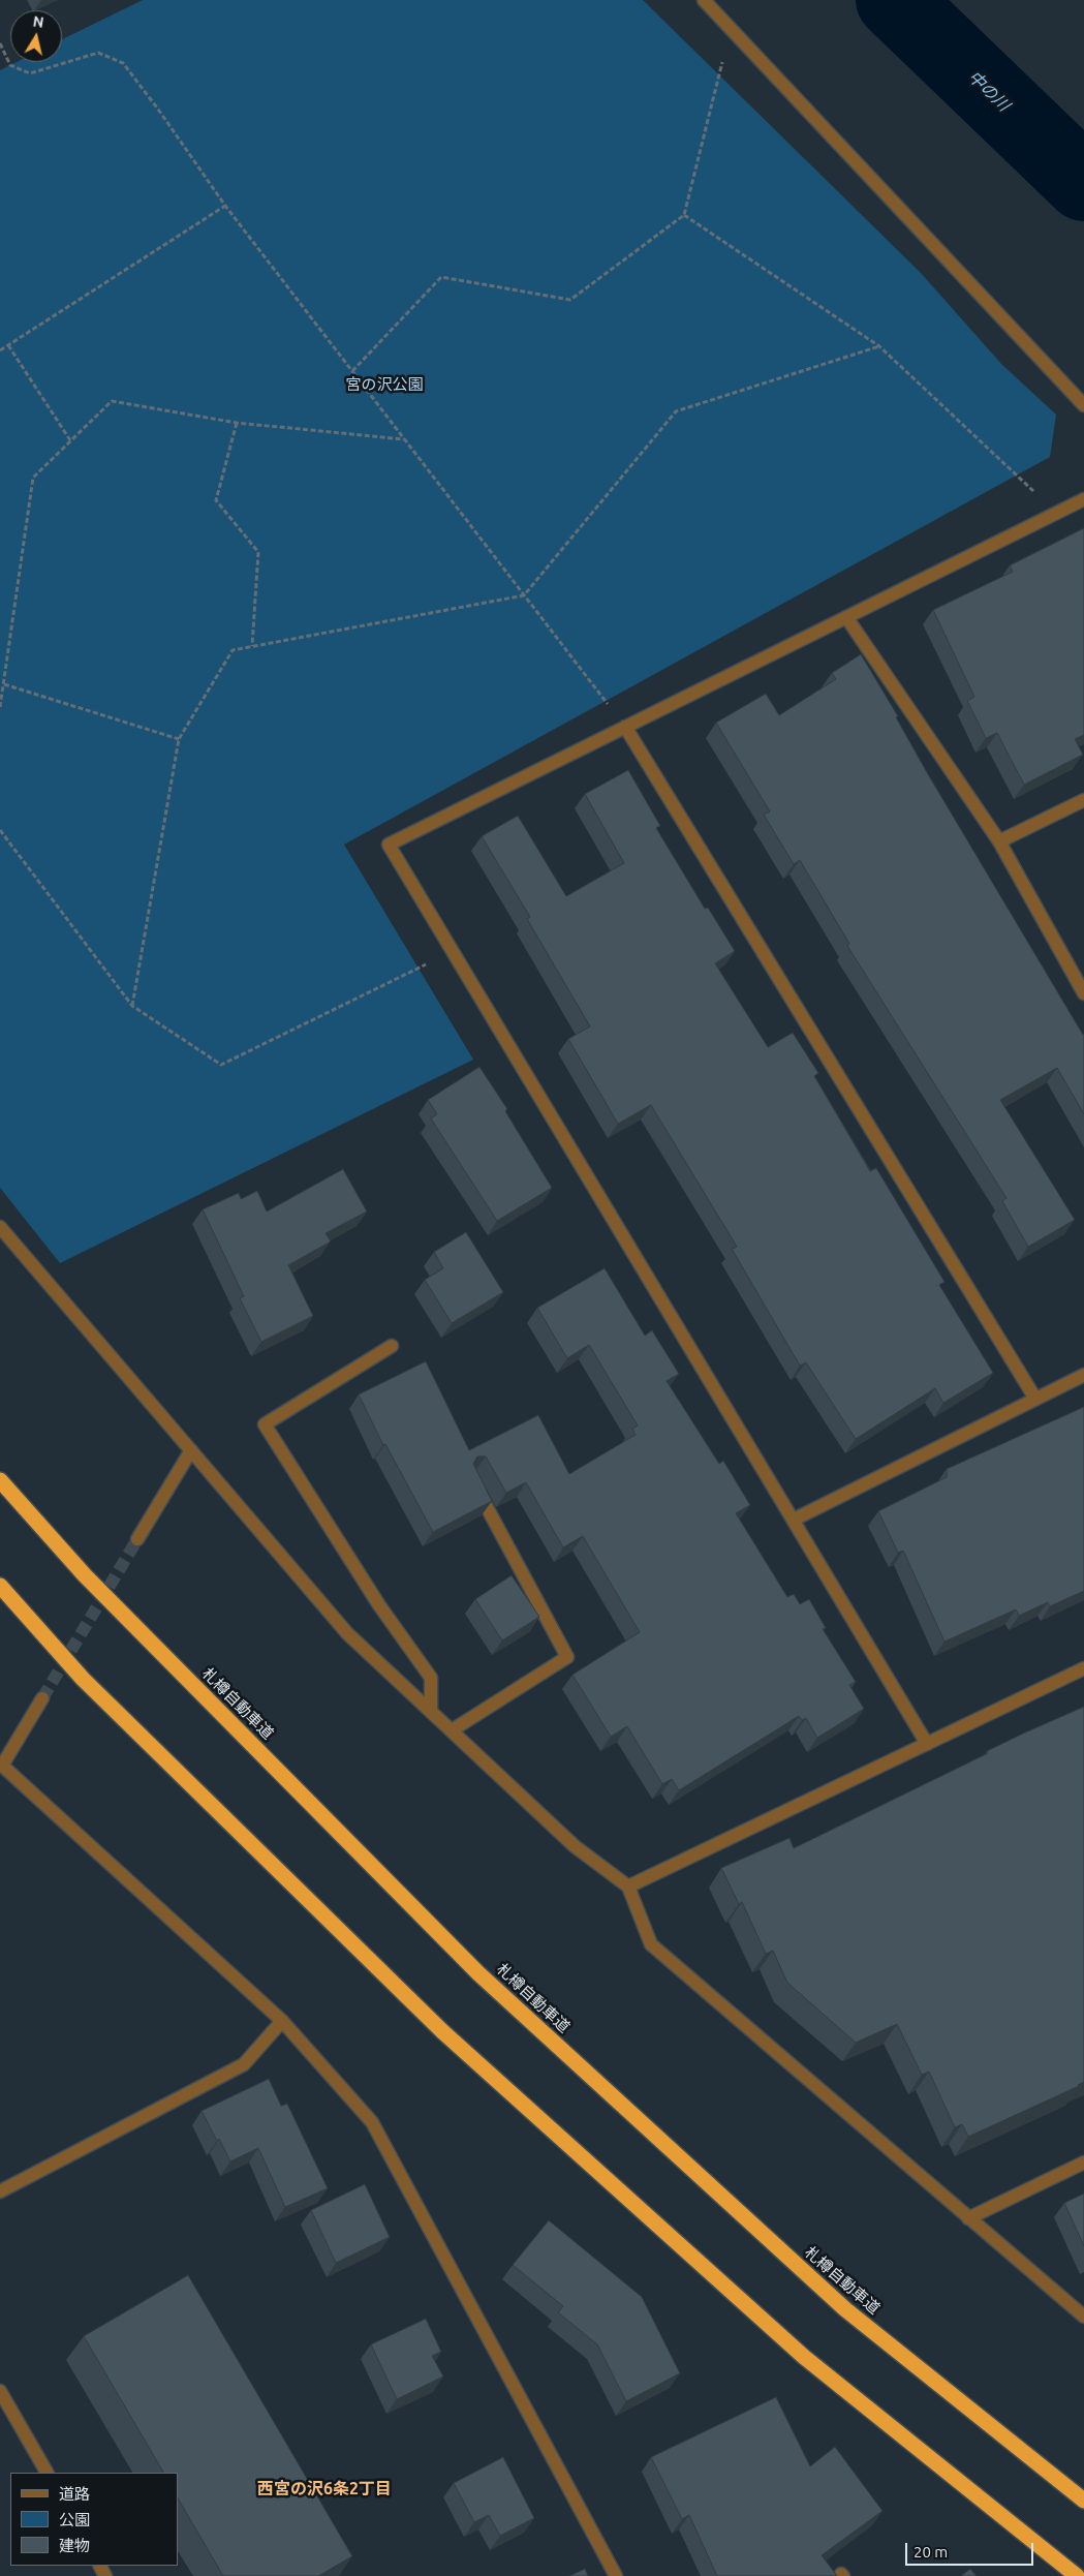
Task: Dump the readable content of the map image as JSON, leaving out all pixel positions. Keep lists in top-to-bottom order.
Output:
{
  "streets": {
    "highway": ["札樽自動車道"]
  },
  "districts": ["西宮の沢6条2丁目"],
  "water": ["中の川"],
  "parks": ["宮の沢公園"],
  "legend": ["道路", "公園", "建物"],
  "scale_bar": "20 m",
  "north": "top"
}
